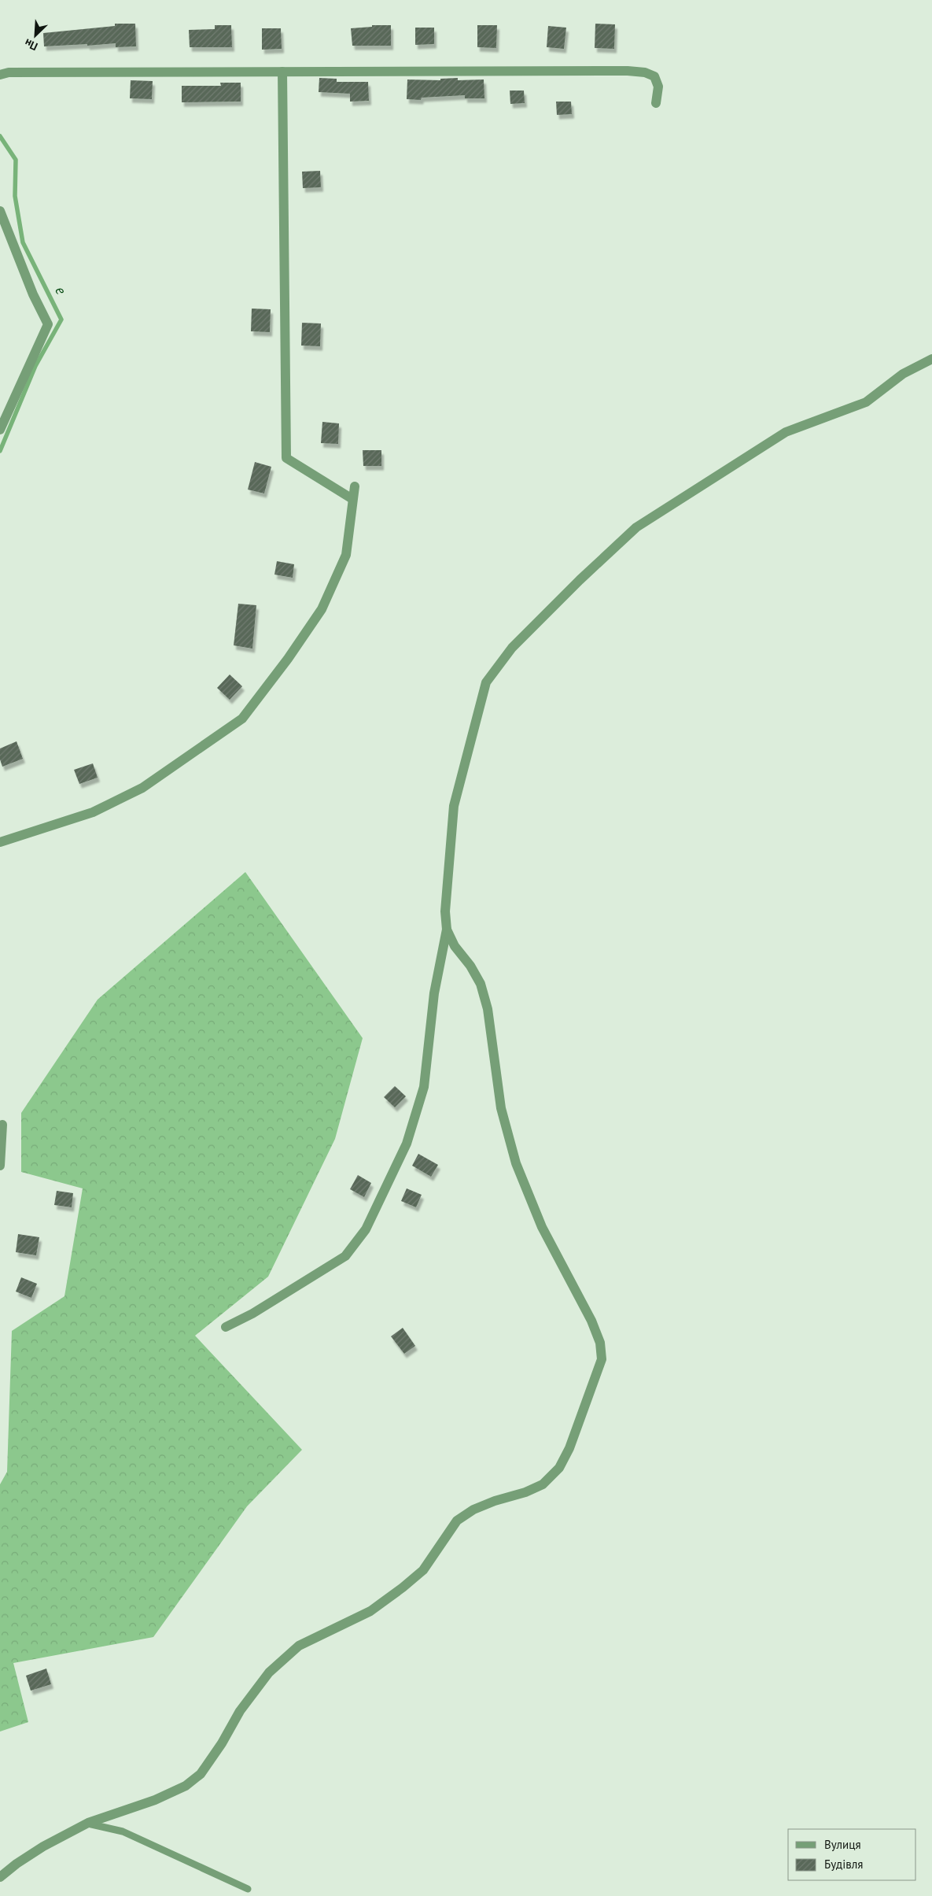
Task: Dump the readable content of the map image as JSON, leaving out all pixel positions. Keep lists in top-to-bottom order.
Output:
{
  "water": ["e"],
  "legend": ["Вулиця", "Будівля"],
  "north": "bottom left"
}
